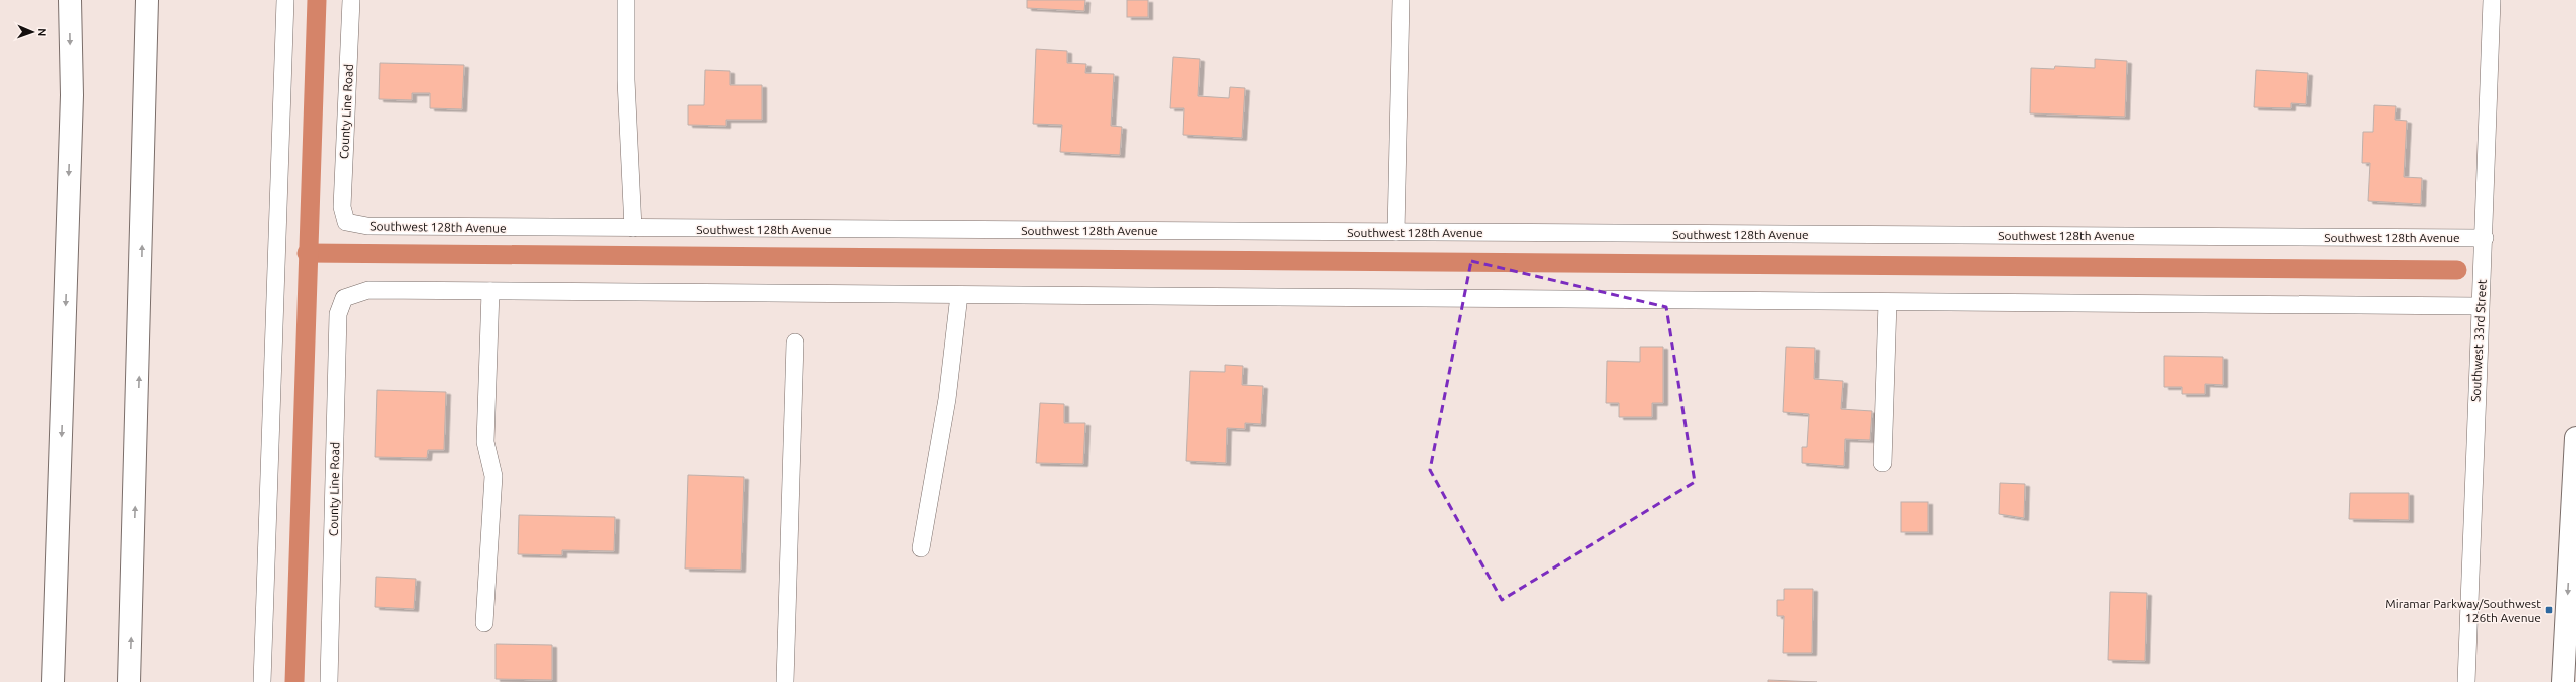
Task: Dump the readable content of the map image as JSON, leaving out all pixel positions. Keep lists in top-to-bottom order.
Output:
{
  "streets": {
    "street": ["County Line Road", "Southwest 128th Avenue", "Southwest 33rd Street"]
  },
  "crossings": [
    ["County Line Road", "Southwest 128th Avenue"],
    ["Southwest 128th Avenue", "Southwest 33rd Street"]
  ],
  "places": {
    "transit": ["Miramar Parkway/Southwest 126th Avenue"]
  },
  "north": "right"
}
